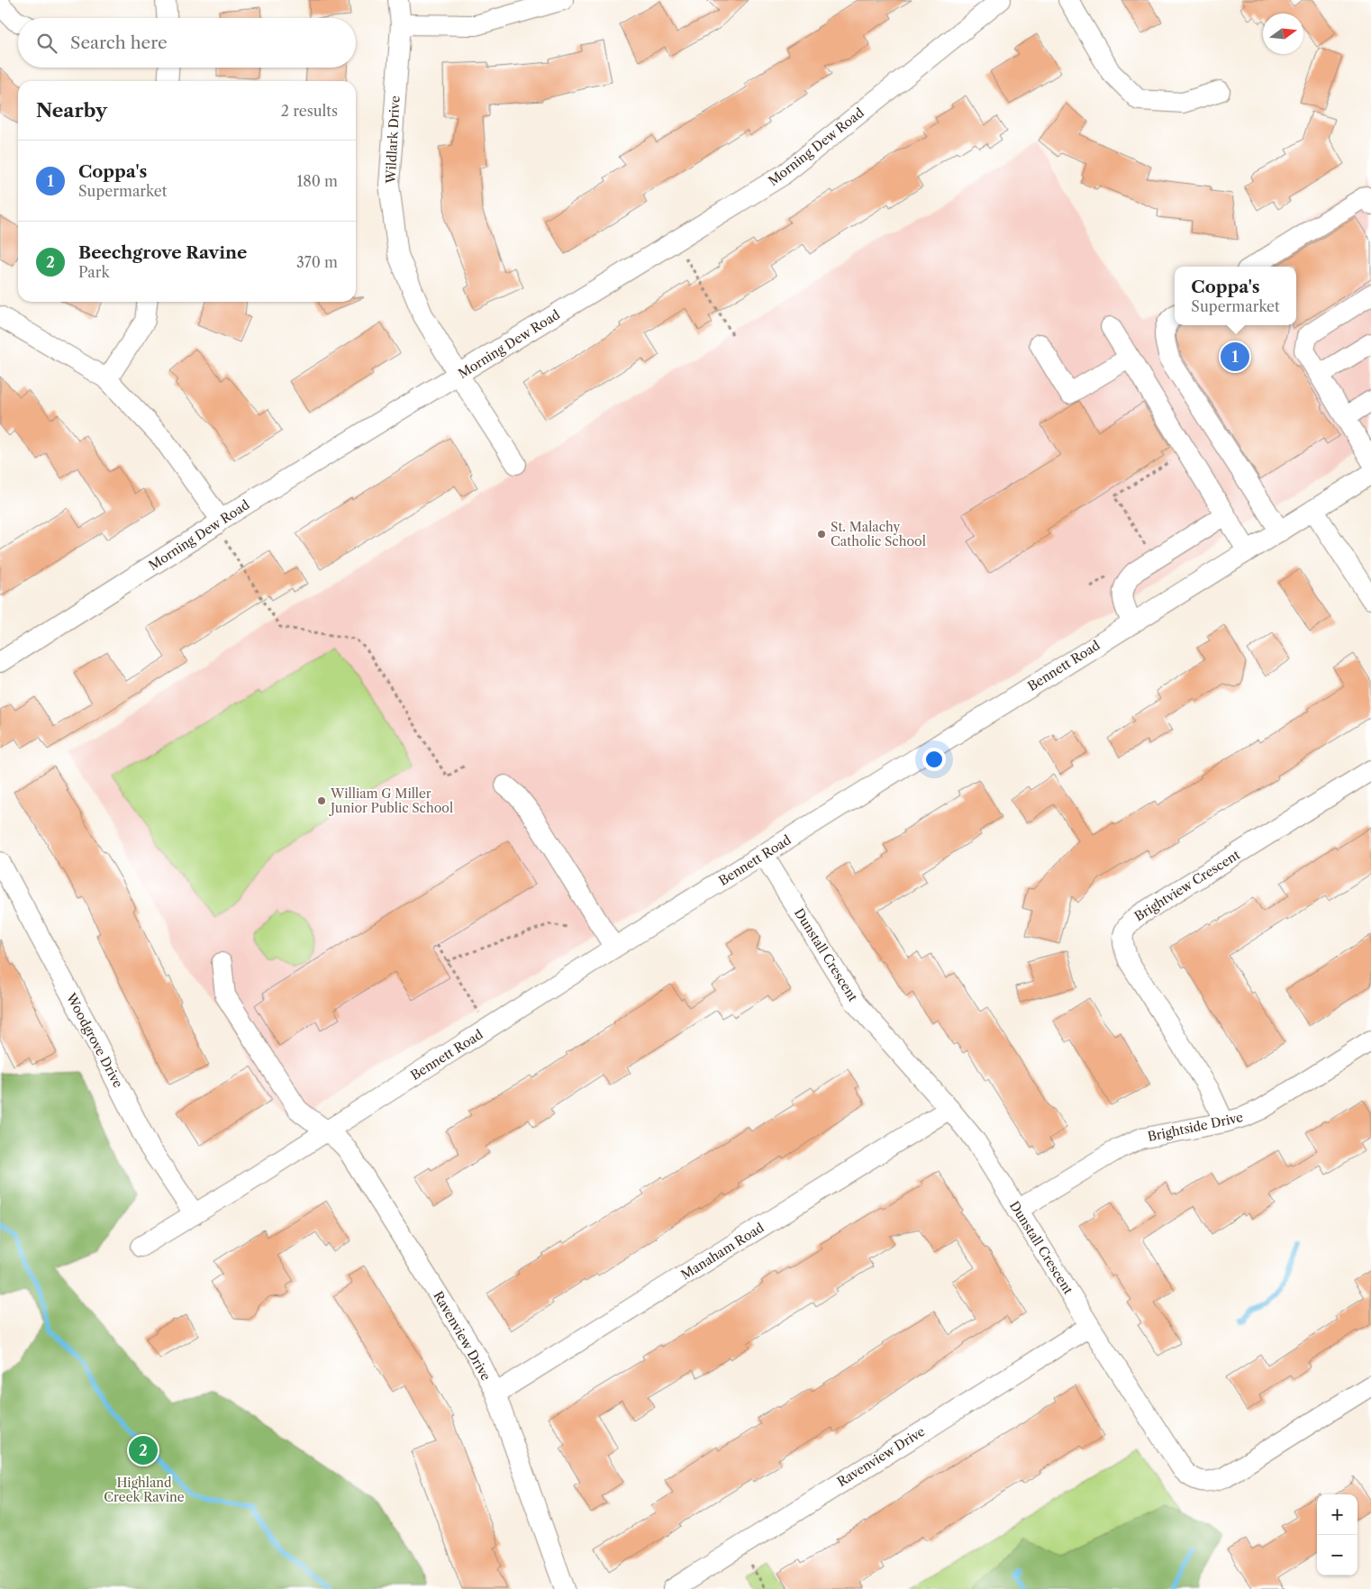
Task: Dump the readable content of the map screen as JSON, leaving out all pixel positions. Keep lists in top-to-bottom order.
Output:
{
  "streets": {
    "street": [
      "Wildlark Drive",
      "Morning Dew Road",
      "Bennett Road",
      "Brightview Crescent",
      "Dunstall Crescent",
      "Woodgrove Drive",
      "Brightside Drive",
      "Manaham Road",
      "Ravenview Drive"
    ]
  },
  "crossings": [
    ["Wildlark Drive", "Morning Dew Road"],
    ["Bennett Road", "Dunstall Crescent"],
    ["Bennett Road", "Woodgrove Drive"],
    ["Bennett Road", "Ravenview Drive"],
    ["Brightview Crescent", "Brightside Drive"],
    ["Dunstall Crescent", "Brightside Drive"],
    ["Dunstall Crescent", "Manaham Road"],
    ["Dunstall Crescent", "Ravenview Drive"],
    ["Manaham Road", "Ravenview Drive"]
  ],
  "parks": ["Highland Creek Ravine"],
  "places": ["St. Malachy Catholic School", "William G Miller Junior Public School"],
  "north": "right",
  "page": {
    "search": "Search here",
    "heading": ["Nearby", "2 results"],
    "list": [
      {
        "mark": "1",
        "name": "Coppa's",
        "note": "Supermarket",
        "value": "180 m"
      },
      {
        "mark": "2",
        "name": "Beechgrove Ravine",
        "note": "Park",
        "value": "370 m"
      }
    ],
    "popup": ["Coppa's", "Supermarket"],
    "pins": ["1", "2"],
    "map_buttons": ["+", "−"]
  }
}
